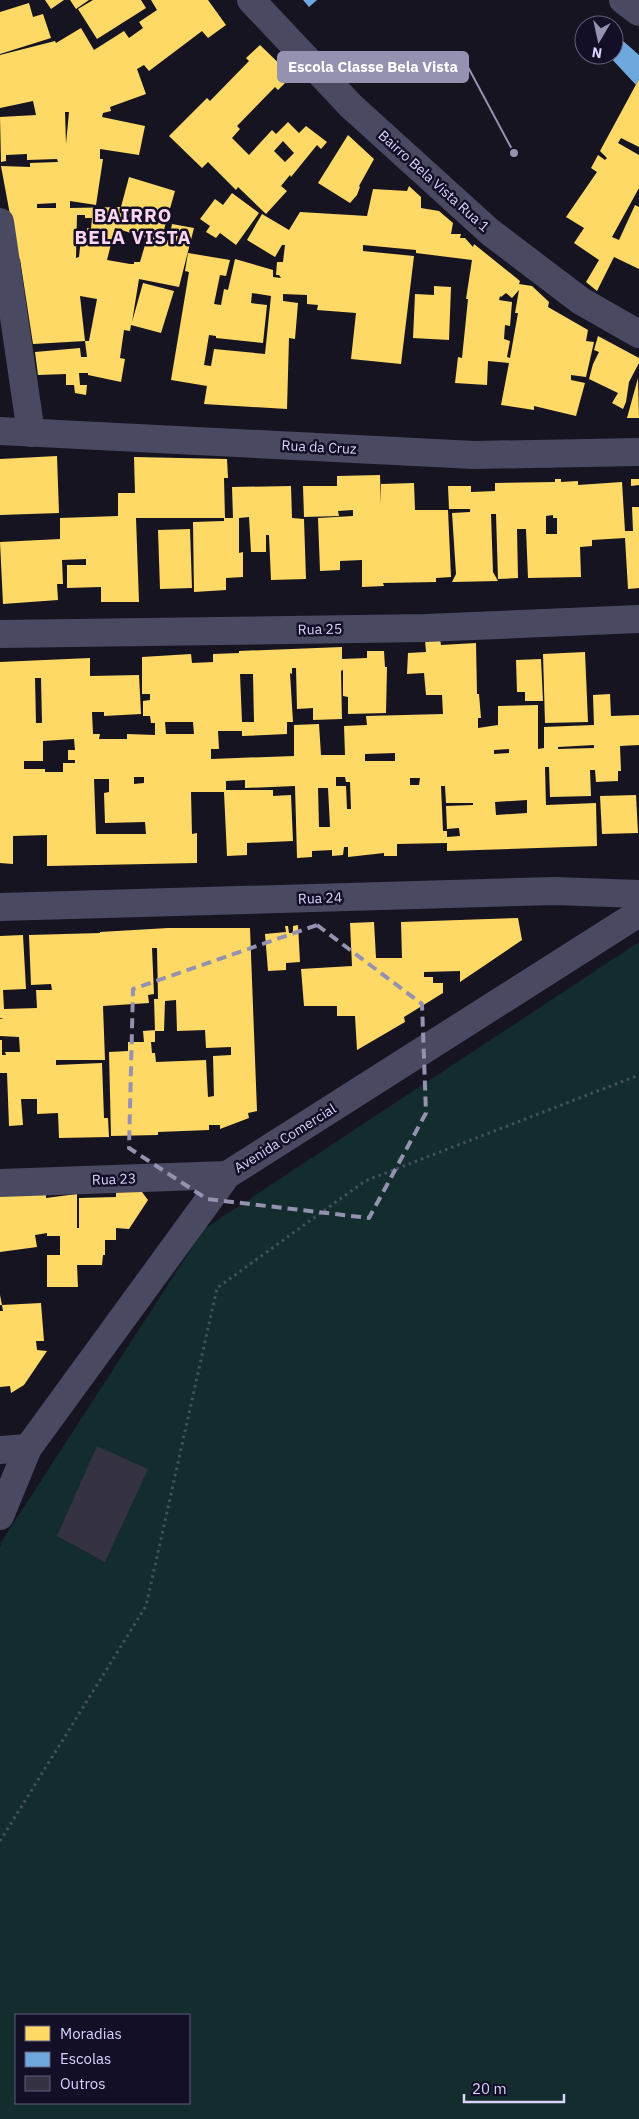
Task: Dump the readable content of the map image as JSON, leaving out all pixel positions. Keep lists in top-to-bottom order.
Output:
{
  "streets": {
    "street": [
      "Bairro Bela Vista Rua 1",
      "Rua da Cruz",
      "Rua 25",
      "Rua 24",
      "Avenida Comercial",
      "Rua 23"
    ]
  },
  "crossings": [
    ["Avenida Comercial", "Rua 23"]
  ],
  "districts": ["BAIRRO BELA VISTA"],
  "places": ["Escola Classe Bela Vista"],
  "legend": ["Moradias", "Escolas", "Outros"],
  "scale_bar": "20 m",
  "north": "bottom"
}
